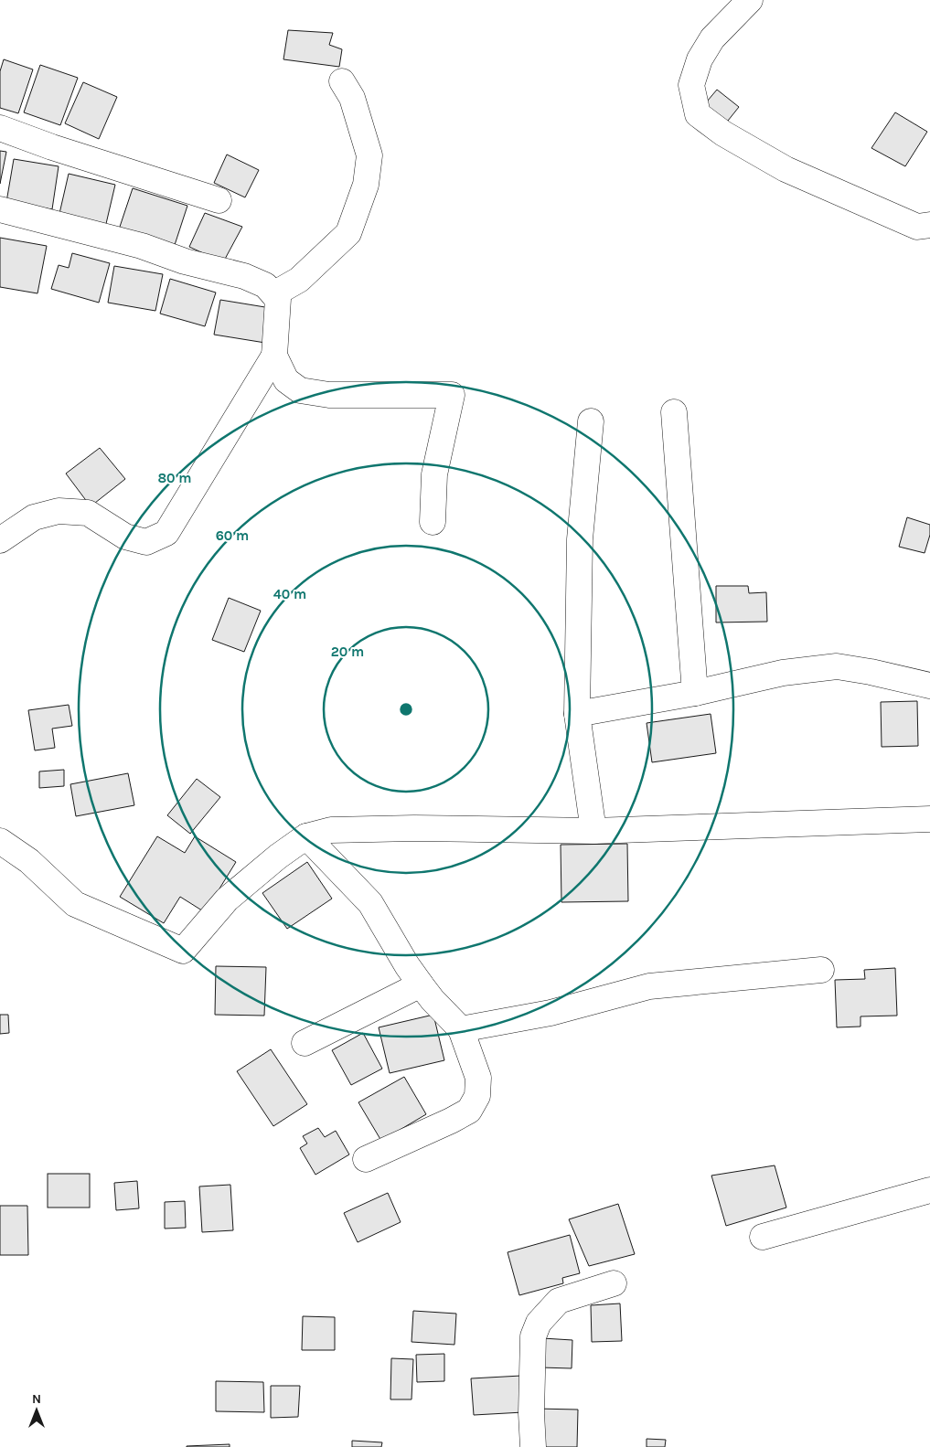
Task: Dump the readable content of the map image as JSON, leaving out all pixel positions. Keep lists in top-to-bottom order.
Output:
{
  "north": "top",
  "rings": [
    "80 m",
    "60 m",
    "40 m",
    "20 m"
  ]
}
